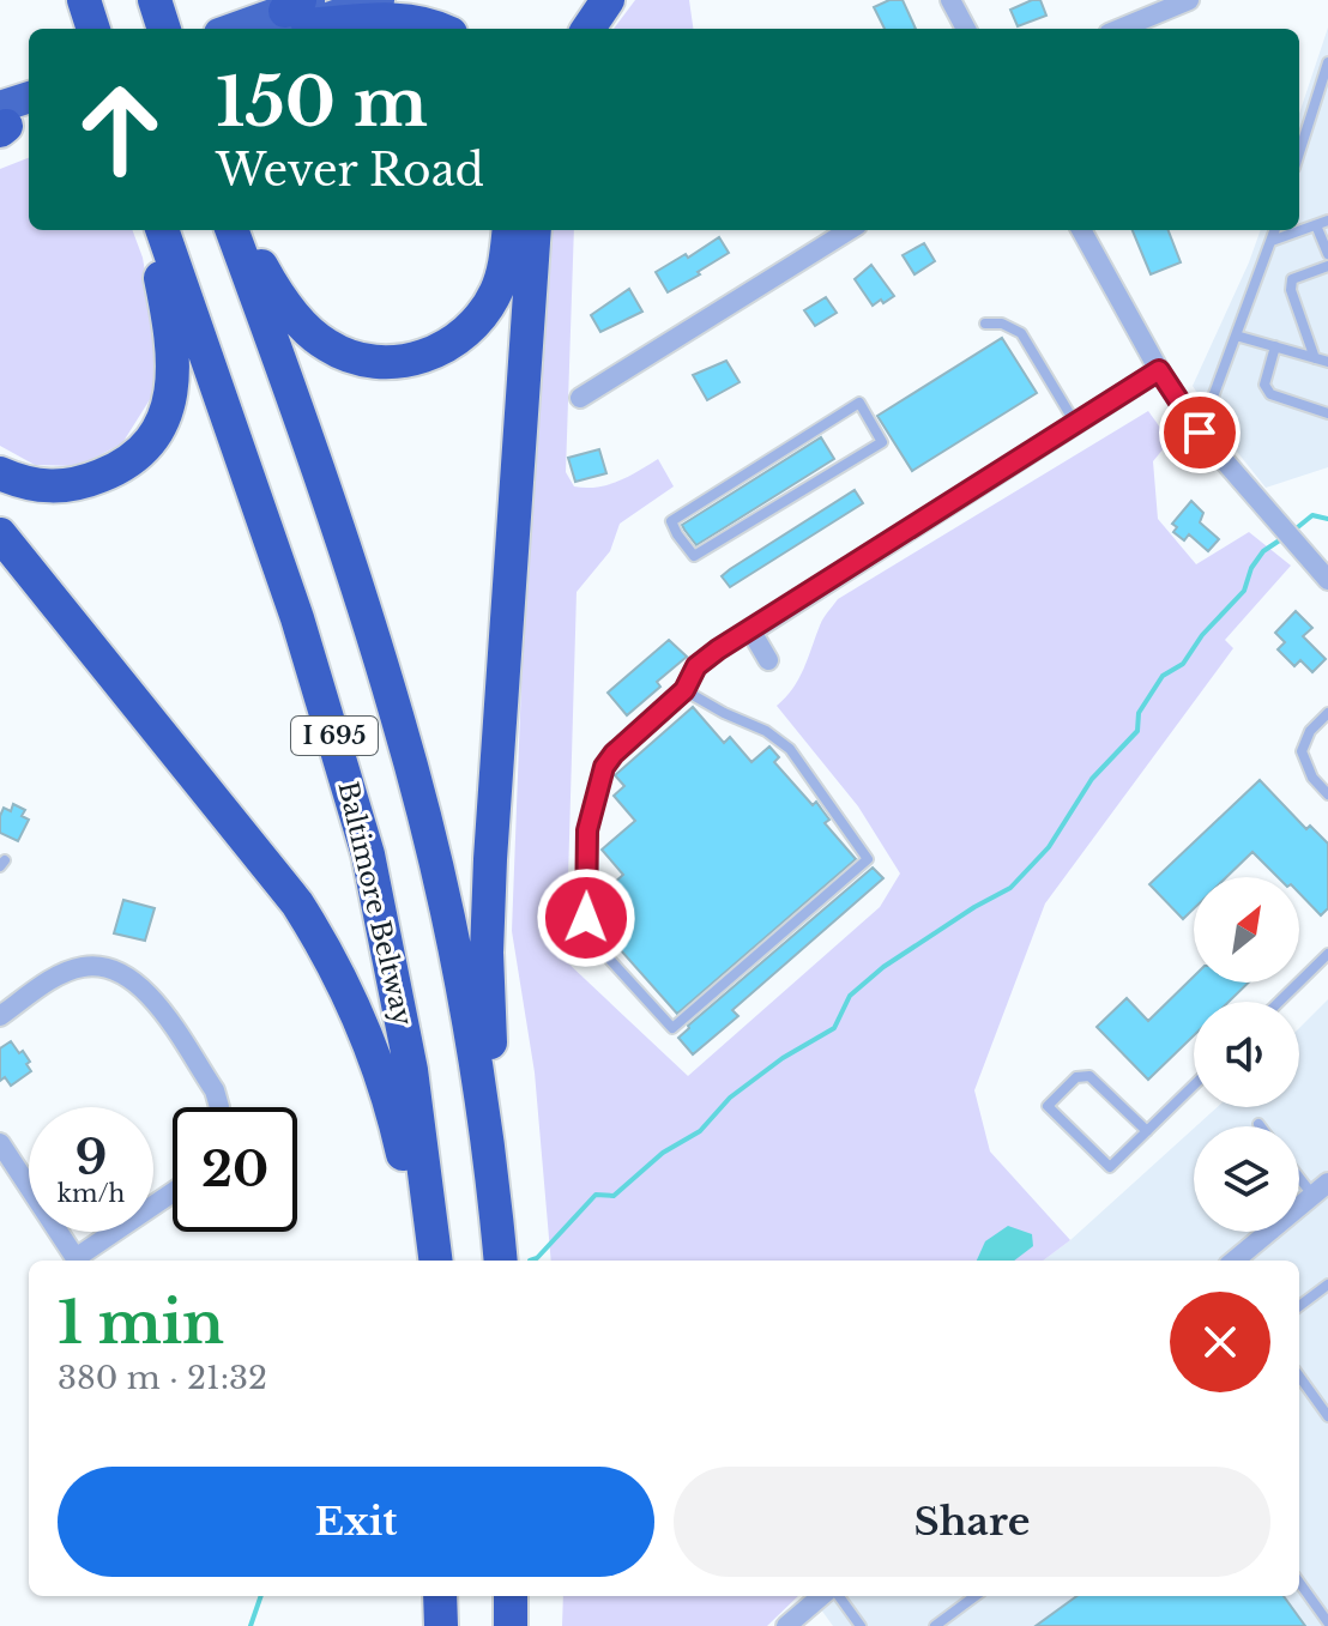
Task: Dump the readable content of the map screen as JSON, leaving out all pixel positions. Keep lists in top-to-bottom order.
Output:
{
  "streets": {
    "highway": ["I 695", "Baltimore Beltway"]
  },
  "north": "top right",
  "page": {
    "turn": ["150 m", "Wever Road"],
    "speed": "9 km/h",
    "limit": "20",
    "heading": ["1 min", "380 m · 21:32"],
    "buttons": ["Exit", "Share"]
  }
}
